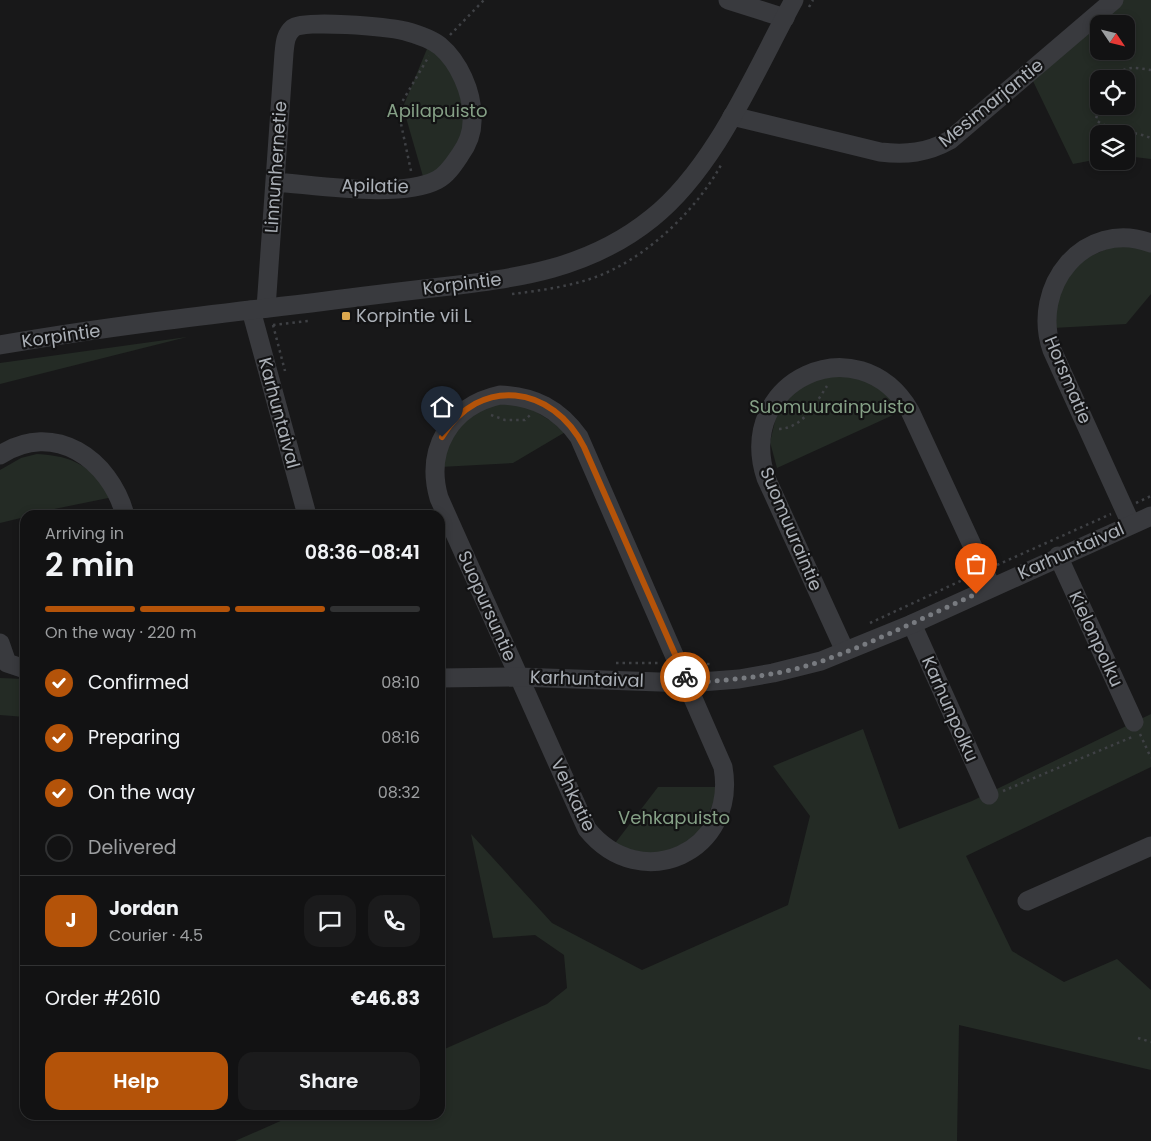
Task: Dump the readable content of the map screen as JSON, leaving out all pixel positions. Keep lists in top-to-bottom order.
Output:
{
  "streets": {
    "street": [
      "Mesimarjantie",
      "Linnunhernetie",
      "Apilatie",
      "Korpintie",
      "Horsmatie",
      "Karhuntaival",
      "Suomuuraintie",
      "Suopursuntie",
      "Kielonpolku",
      "Karhunpolku",
      "Vehkatie"
    ]
  },
  "crossings": [
    ["Mesimarjantie", "Korpintie"],
    ["Linnunhernetie", "Apilatie"],
    ["Linnunhernetie", "Korpintie"],
    ["Linnunhernetie", "Karhuntaival"],
    ["Korpintie", "Karhuntaival"],
    ["Horsmatie", "Karhuntaival"],
    ["Karhuntaival", "Suomuuraintie"],
    ["Karhuntaival", "Suopursuntie"],
    ["Karhuntaival", "Kielonpolku"],
    ["Karhuntaival", "Karhunpolku"],
    ["Karhuntaival", "Vehkatie"],
    ["Suopursuntie", "Vehkatie"]
  ],
  "parks": ["Apilapuisto", "Suomuurainpuisto", "Vehkapuisto"],
  "places": {
    "transit": ["Korpintie vii L"]
  },
  "north": "bottom right",
  "page": {
    "heading": ["2 min", "Arriving in", "08:36–08:41"],
    "panel": [
      "Jordan",
      "Courier · 4.5",
      "Order #2610",
      "€46.83"
    ],
    "bar": "On the way · 220 m",
    "list": [
      ["Confirmed", "08:10"],
      ["Preparing", "08:16"],
      ["On the way", "08:32"],
      "Delivered"
    ],
    "round": "J",
    "buttons": ["Help", "Share"]
  }
}
